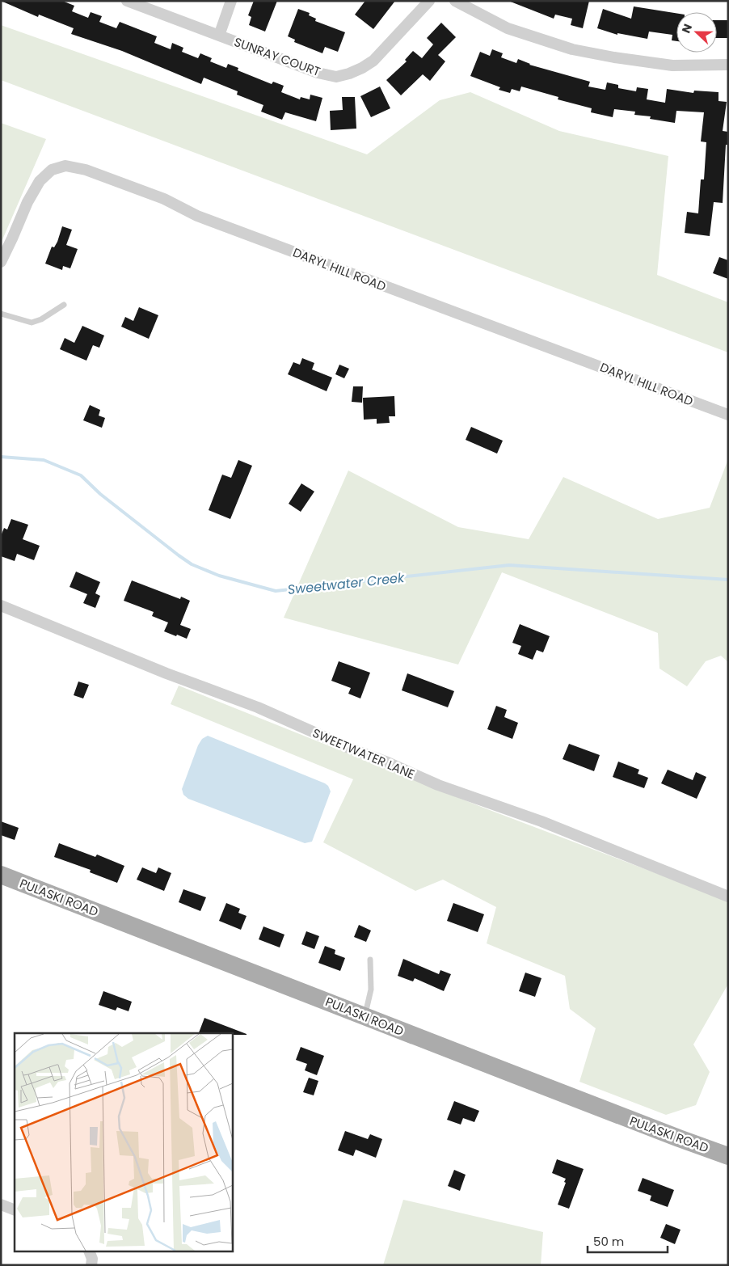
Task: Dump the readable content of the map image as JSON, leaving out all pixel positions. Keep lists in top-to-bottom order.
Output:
{
  "streets": {
    "main road": ["PULASKI ROAD"],
    "street": ["SUNRAY COURT", "DARYL HILL ROAD", "SWEETWATER LANE"]
  },
  "water": ["Sweetwater Creek"],
  "scale_bar": "50 m",
  "north": "left"
}
